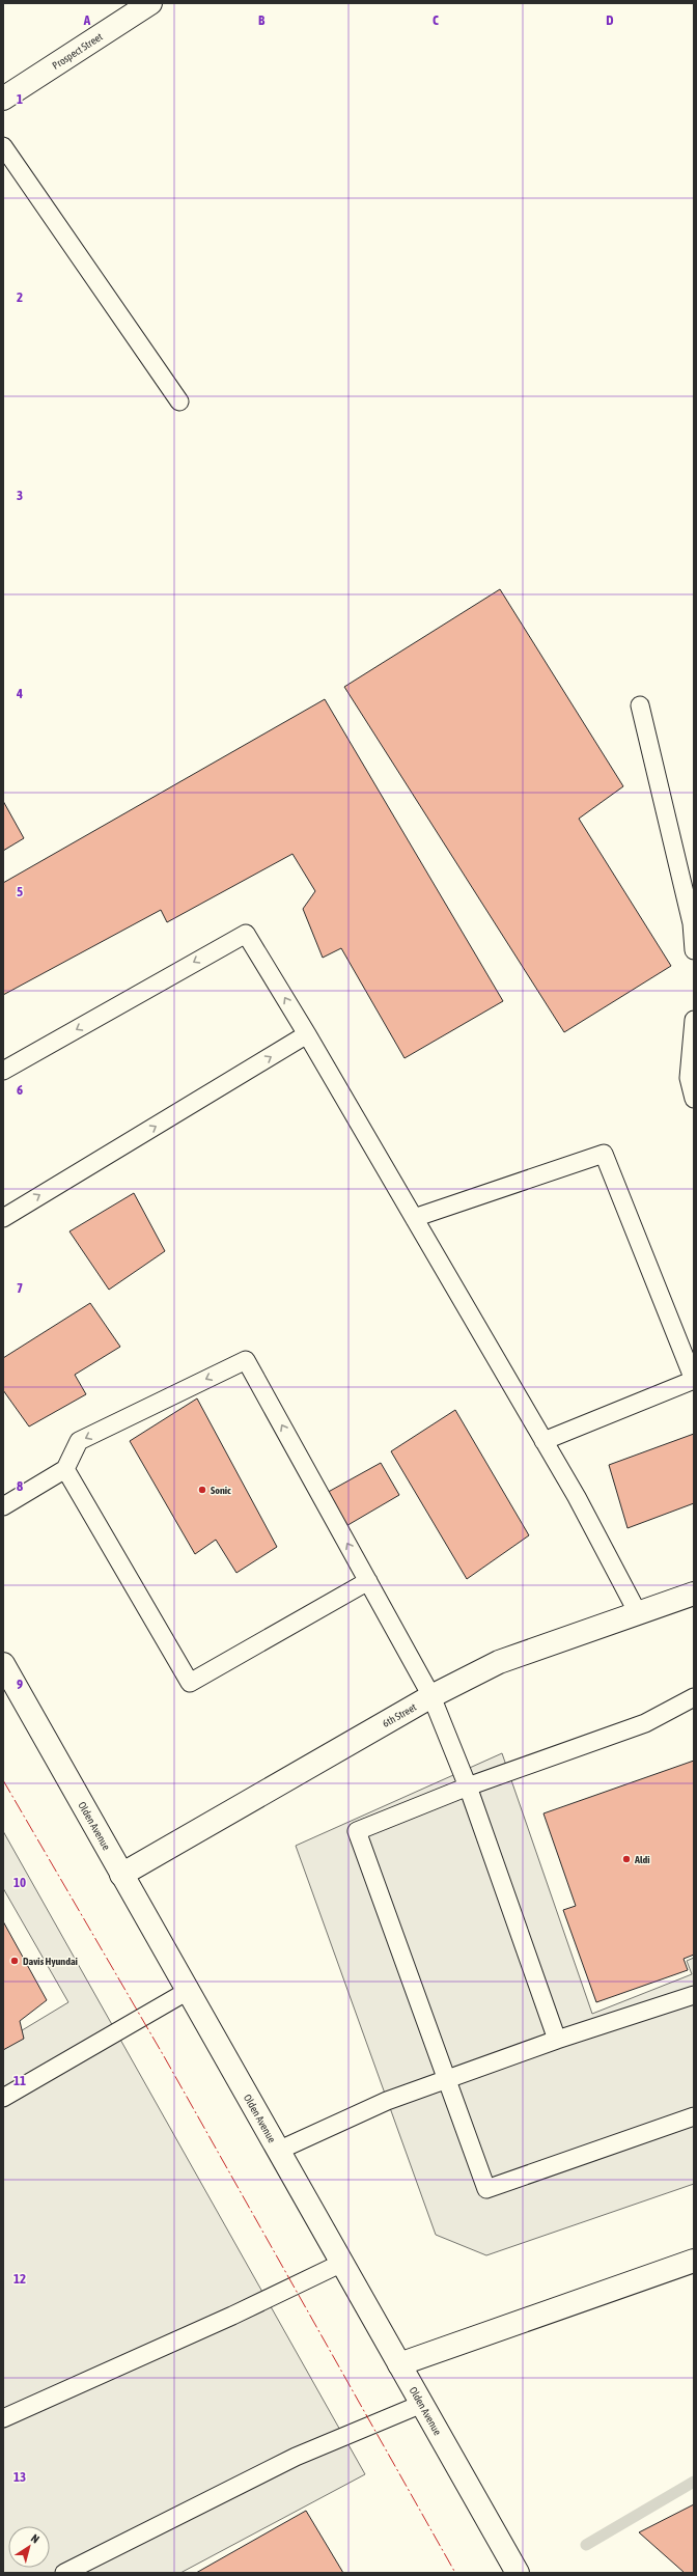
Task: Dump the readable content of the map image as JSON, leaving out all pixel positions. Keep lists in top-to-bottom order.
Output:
{
  "streets": {
    "street": ["Prospect Street", "6th Street", "Olden Avenue"]
  },
  "crossings": [
    ["6th Street", "Olden Avenue"]
  ],
  "places": ["Sonic", "Aldi", "Davis Hyundai"],
  "north": "top right",
  "grid": {
    "columns": [
      "A",
      "B",
      "C",
      "D"
    ],
    "rows": [
      "1",
      "2",
      "3",
      "4",
      "5",
      "6",
      "7",
      "8",
      "9",
      "10",
      "11",
      "12",
      "13"
    ]
  }
}
